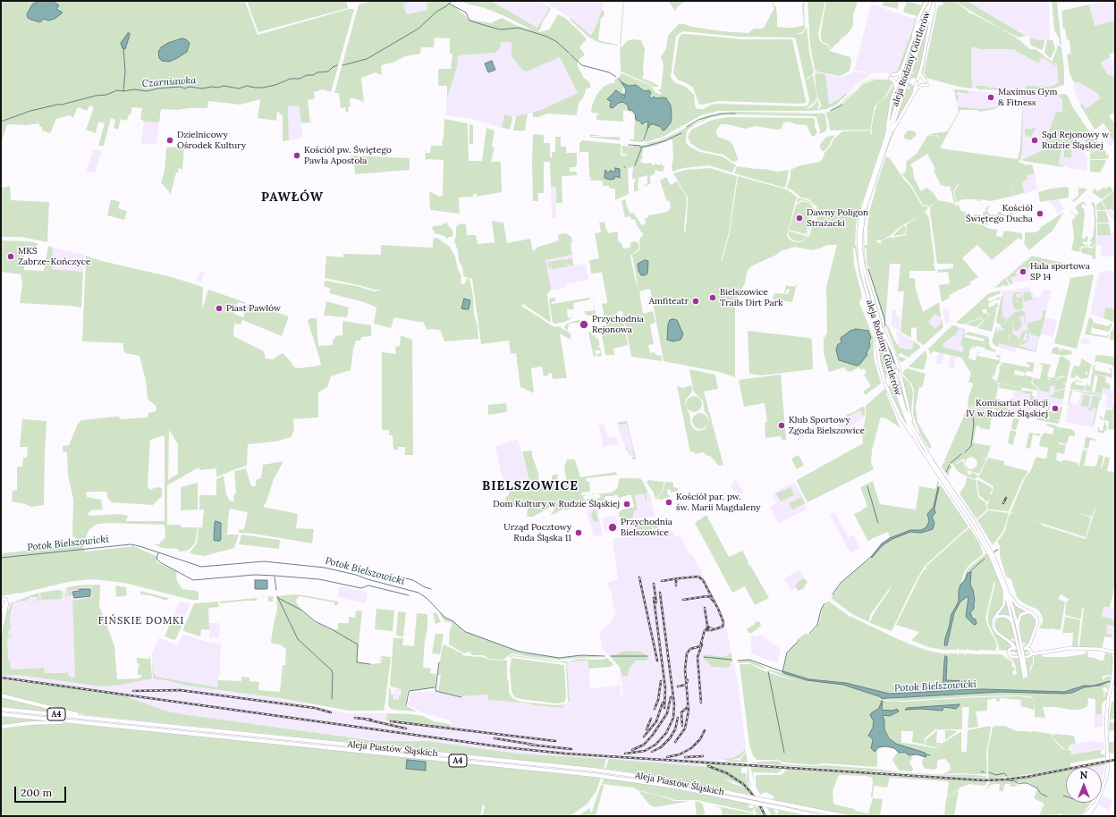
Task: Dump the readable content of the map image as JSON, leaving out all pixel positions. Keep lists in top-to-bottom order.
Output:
{
  "streets": {
    "highway": ["A4", "Aleja Piastów Śląskich"],
    "main road": ["aleja Rodziny Gürtlerów"]
  },
  "districts": ["PAWŁÓW", "BIELSZOWICE", "FIŃSKIE DOMKI"],
  "water": ["Czarniawka", "Potok Bielszowicki"],
  "places": [
    "Maximus Gym & Fitness",
    "Dzielnicowy Ośrodek Kultury",
    "Sąd Rejonowy w Rudzie Śląskiej",
    "Kościół pw. Świętego Pawła Apostoła",
    "Kościół Świętego Ducha",
    "Dawny Poligon Strażacki",
    "MKS Zabrze-Kończyce",
    "Hala sportowa SP 14",
    "Bielszowice Trails Dirt Park",
    "Amfiteatr",
    "Piast Pawłów",
    "Przychodnia Rejonowa",
    "Komisariat Policji IV w Rudzie Śląskiej",
    "Klub Sportowy Zgoda Bielszowice",
    "Kościół par. pw. św. Marii Magdaleny",
    "Dom Kultury w Rudzie Śląskiej",
    "Przychodnia Bielszowice",
    "Urząd Pocztowy Ruda Śląska 11"
  ],
  "scale_bar": "200 m",
  "north": "top"
}
